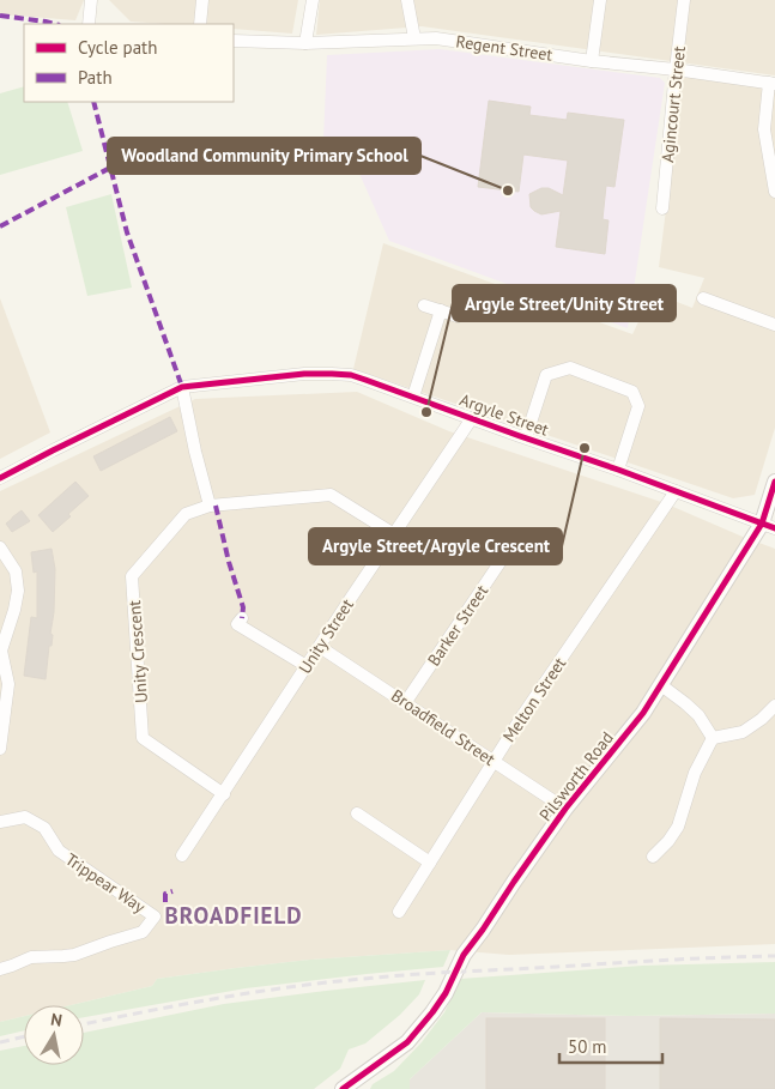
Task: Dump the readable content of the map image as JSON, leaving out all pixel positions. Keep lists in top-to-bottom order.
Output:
{
  "streets": {
    "street": [
      "Regent Street",
      "Agincourt Street",
      "Argyle Street",
      "Barker Street",
      "Unity Street",
      "Unity Crescent",
      "Melton Street",
      "Broadfield Street",
      "Pilsworth Road",
      "Trippear Way"
    ]
  },
  "crossings": [
    ["Regent Street", "Agincourt Street"],
    ["Argyle Street", "Unity Street"],
    ["Argyle Street", "Melton Street"],
    ["Argyle Street", "Pilsworth Road"],
    ["Barker Street", "Broadfield Street"],
    ["Unity Street", "Unity Crescent"],
    ["Unity Street", "Broadfield Street"],
    ["Melton Street", "Broadfield Street"],
    ["Broadfield Street", "Pilsworth Road"]
  ],
  "districts": ["BROADFIELD"],
  "places": ["Woodland Community Primary School", "Argyle Street/Unity Street", "Argyle Street/Argyle Crescent"],
  "legend": ["Cycle path", "Path"],
  "scale_bar": "50 m",
  "north": "top"
}
